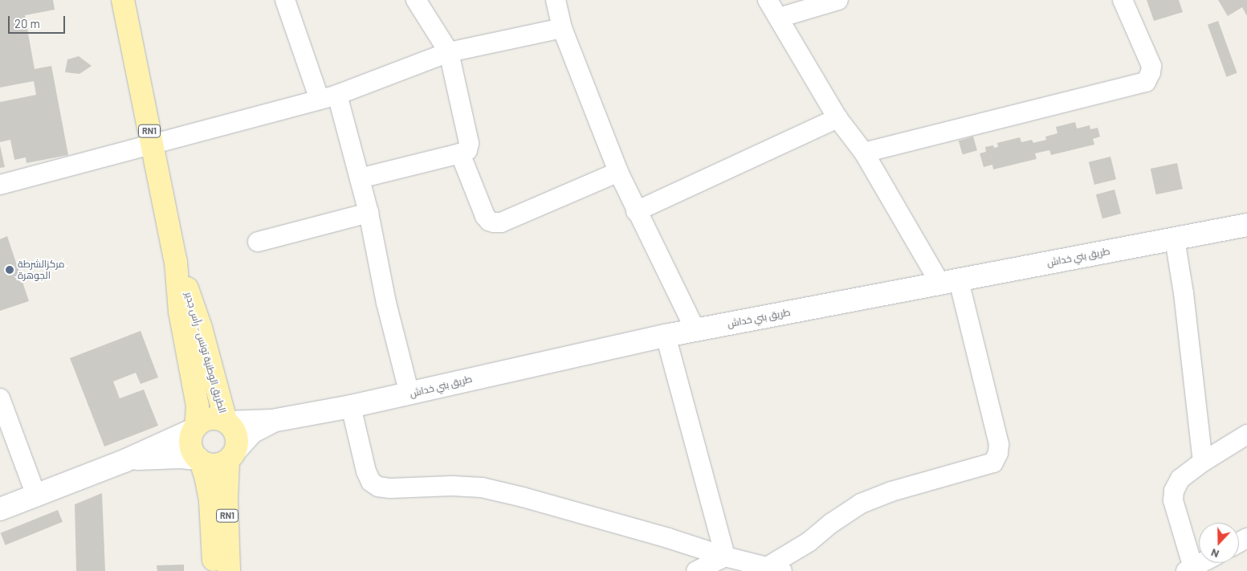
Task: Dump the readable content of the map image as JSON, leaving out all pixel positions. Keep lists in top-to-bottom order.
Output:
{
  "streets": {
    "main road": ["RN1", "طريق بني خداش", "الطريق الوطنية تونس - رأس جدير"]
  },
  "crossings": [
    ["RN1", "طريق بني خداش"],
    ["RN1", "الطريق الوطنية تونس - رأس جدير"],
    ["طريق بني خداش", "الطريق الوطنية تونس - رأس جدير"]
  ],
  "places": ["مركزالشرطة الجوهرة"],
  "scale_bar": "20 m",
  "north": "bottom"
}
